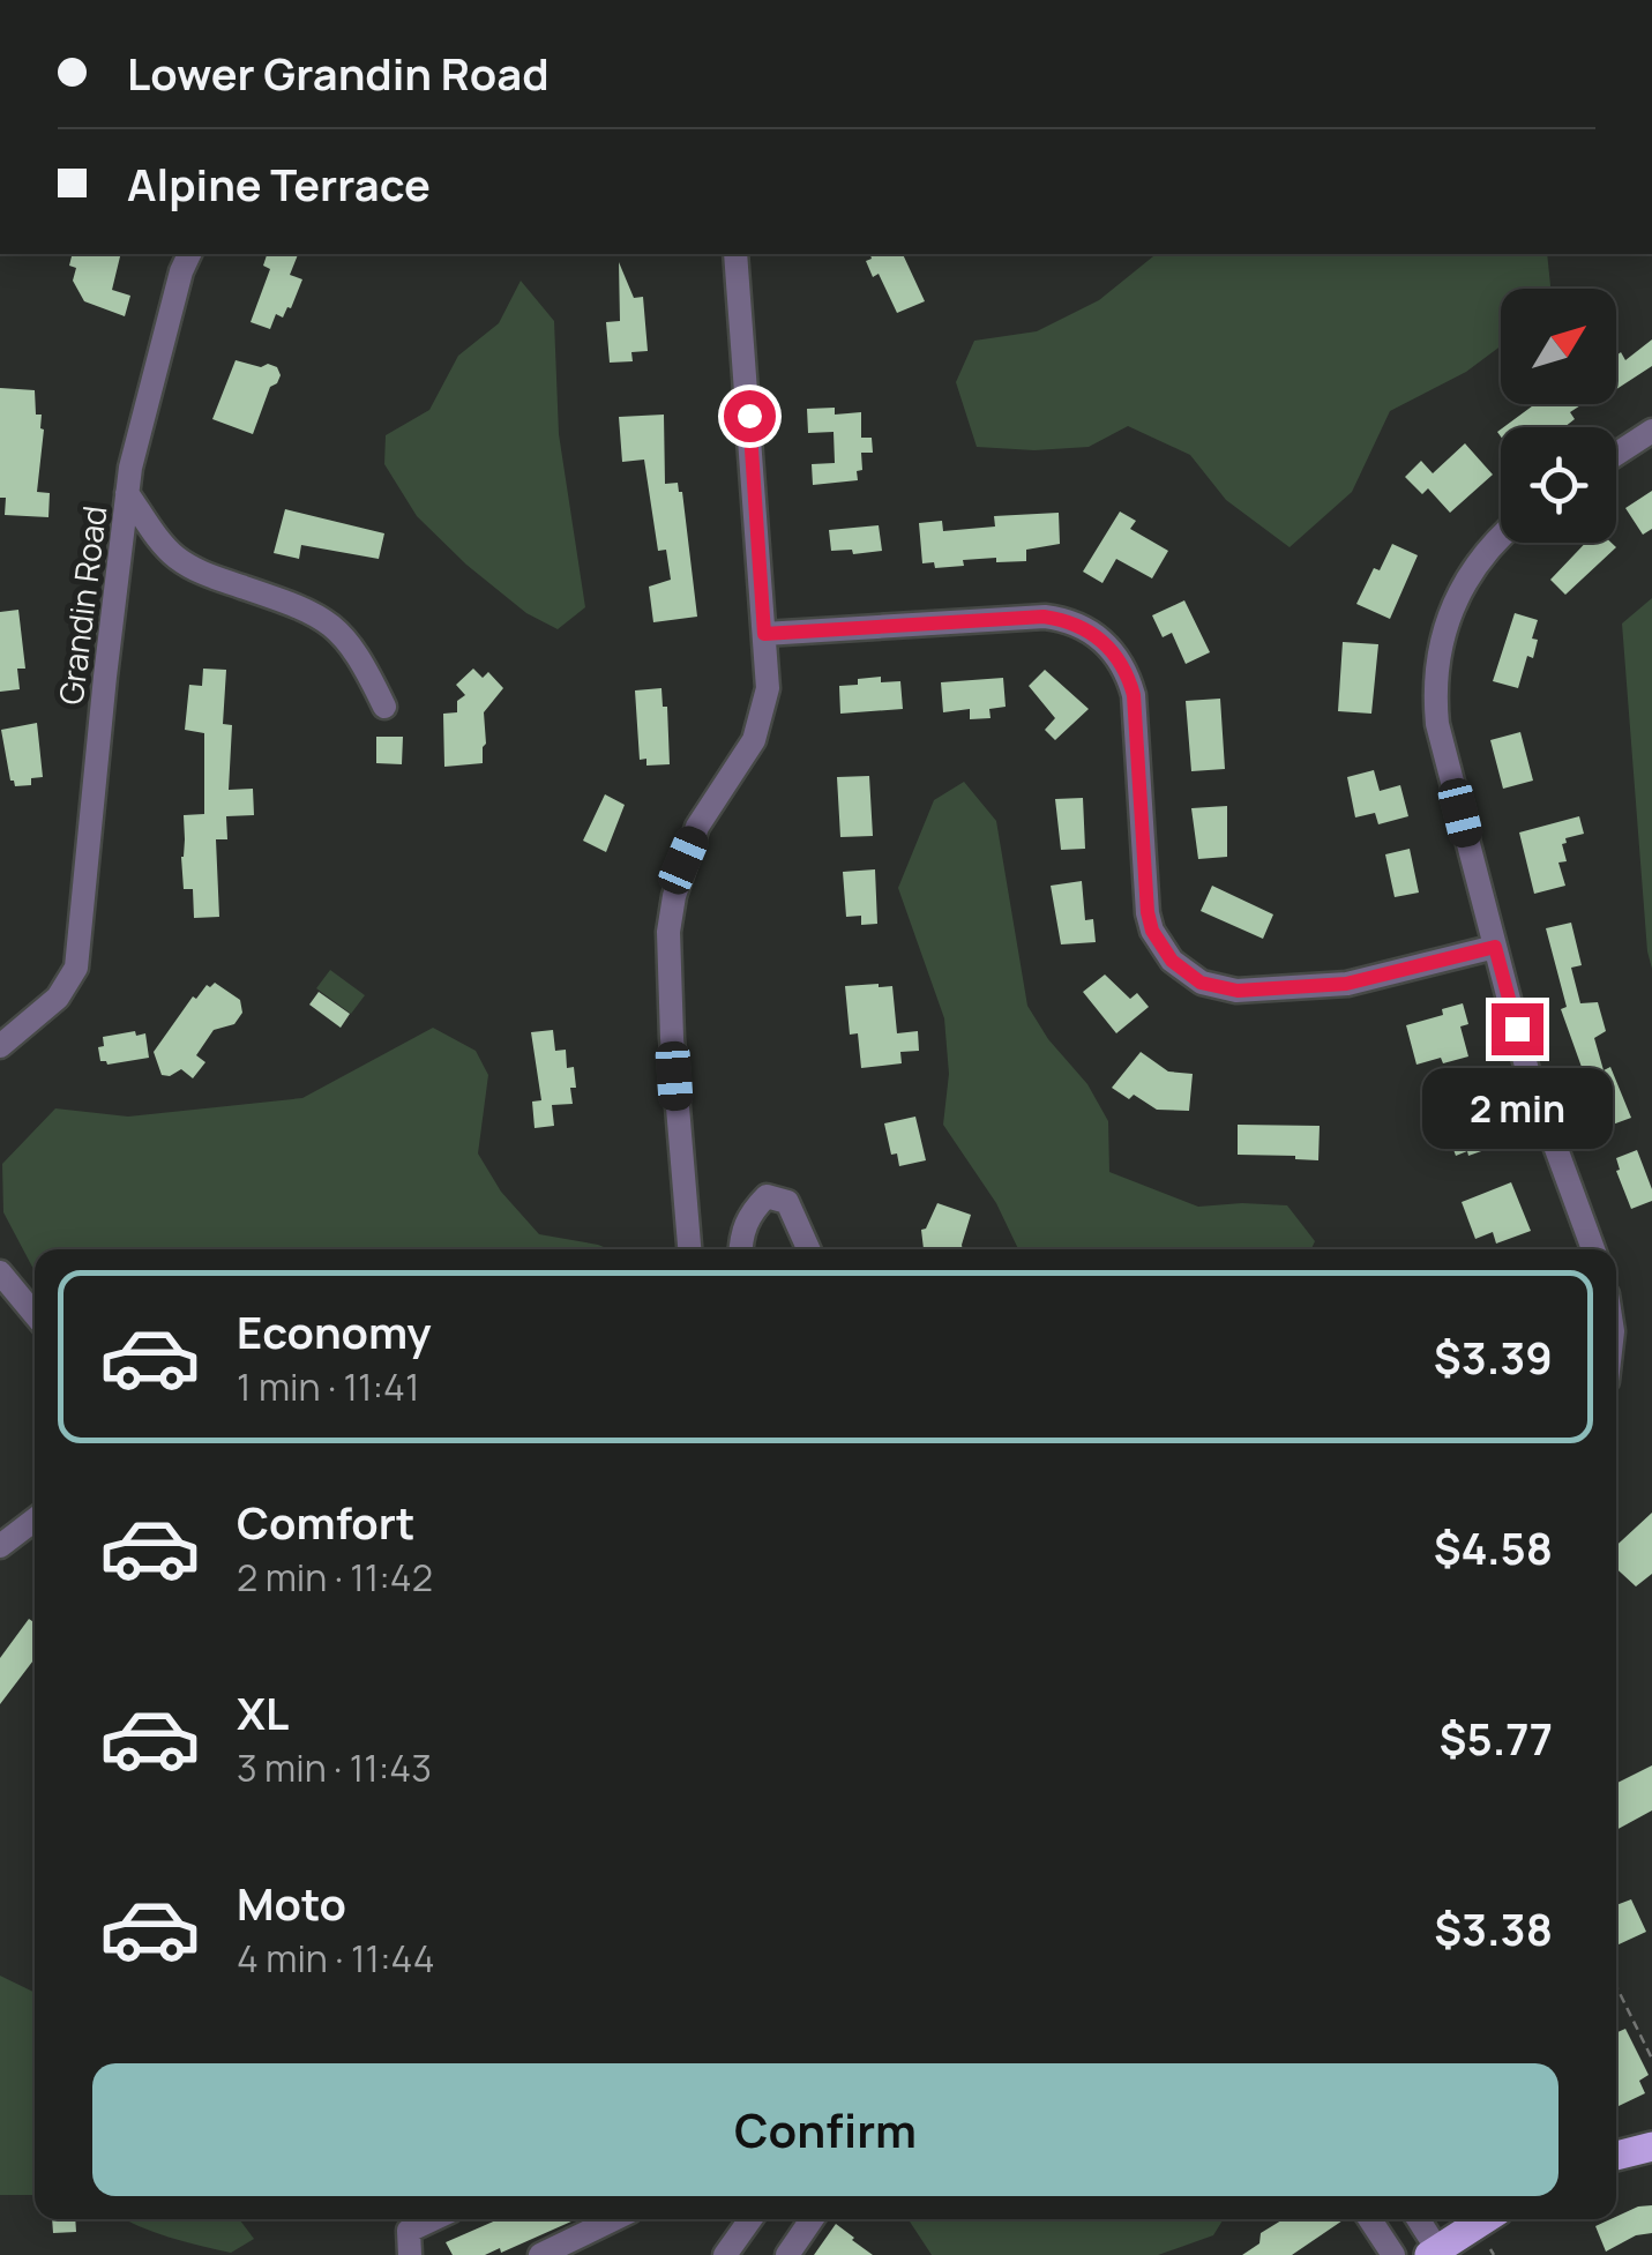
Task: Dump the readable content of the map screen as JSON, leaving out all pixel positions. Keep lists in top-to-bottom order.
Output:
{
  "streets": {
    "street": ["Grandin Road"]
  },
  "north": "top right",
  "page": {
    "banner": ["Lower Grandin Road", "Alpine Terrace"],
    "bubble": "2 min",
    "list": [
      {
        "name": "Economy",
        "note": "1 min · 11:41",
        "value": "$3.39"
      },
      {
        "name": "Comfort",
        "note": "2 min · 11:42",
        "value": "$4.58"
      },
      {
        "name": "XL",
        "note": "3 min · 11:43",
        "value": "$5.77"
      },
      {
        "name": "Moto",
        "note": "4 min · 11:44",
        "value": "$3.38"
      }
    ],
    "buttons": "Confirm"
  }
}
